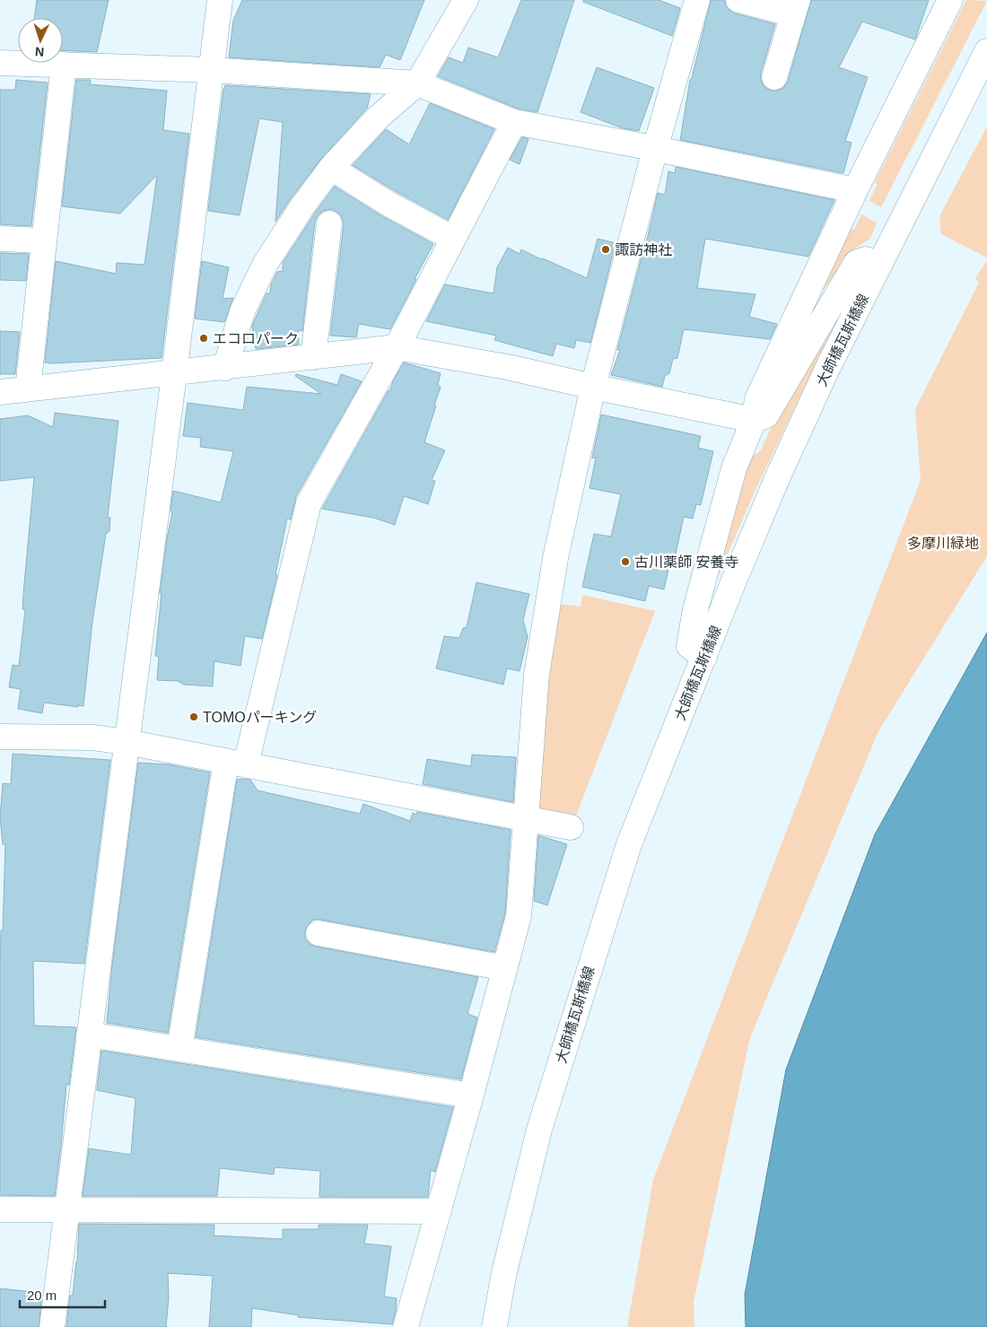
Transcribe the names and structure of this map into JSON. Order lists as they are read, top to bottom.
{
  "streets": {
    "street": ["大師橋瓦斯橋線"]
  },
  "parks": ["多摩川緑地"],
  "places": [
    "諏訪神社",
    "エコロパーク",
    "古川薬師 安養寺",
    "TOMOパーキング"
  ],
  "scale_bar": "20 m",
  "north": "bottom"
}
